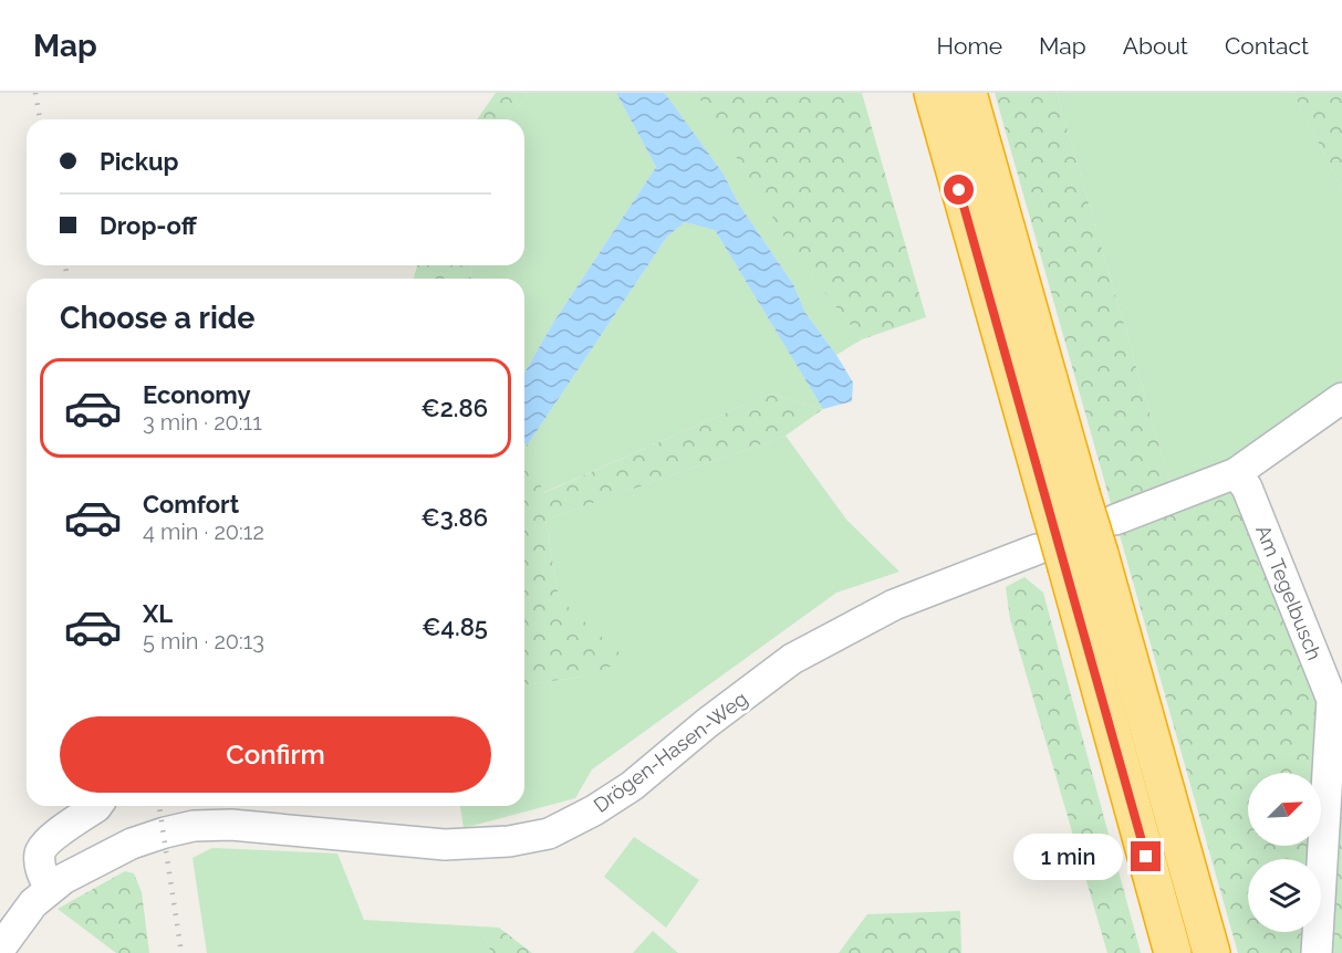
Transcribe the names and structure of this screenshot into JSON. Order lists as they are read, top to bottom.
{
  "streets": {
    "street": ["Am Tegelbusch", "Drögen-Hasen-Weg"]
  },
  "north": "top right",
  "page": {
    "header": "Map",
    "nav": [
      "Home",
      "Map",
      "About",
      "Contact"
    ],
    "banner": ["Pickup", "Drop-off"],
    "heading": "Choose a ride",
    "list": [
      {
        "name": "Economy",
        "note": "3 min · 20:11",
        "value": "€2.86"
      },
      {
        "name": "Comfort",
        "note": "4 min · 20:12",
        "value": "€3.86"
      },
      {
        "name": "XL",
        "note": "5 min · 20:13",
        "value": "€4.85"
      }
    ],
    "buttons": "Confirm",
    "bubble": "1 min"
  }
}
